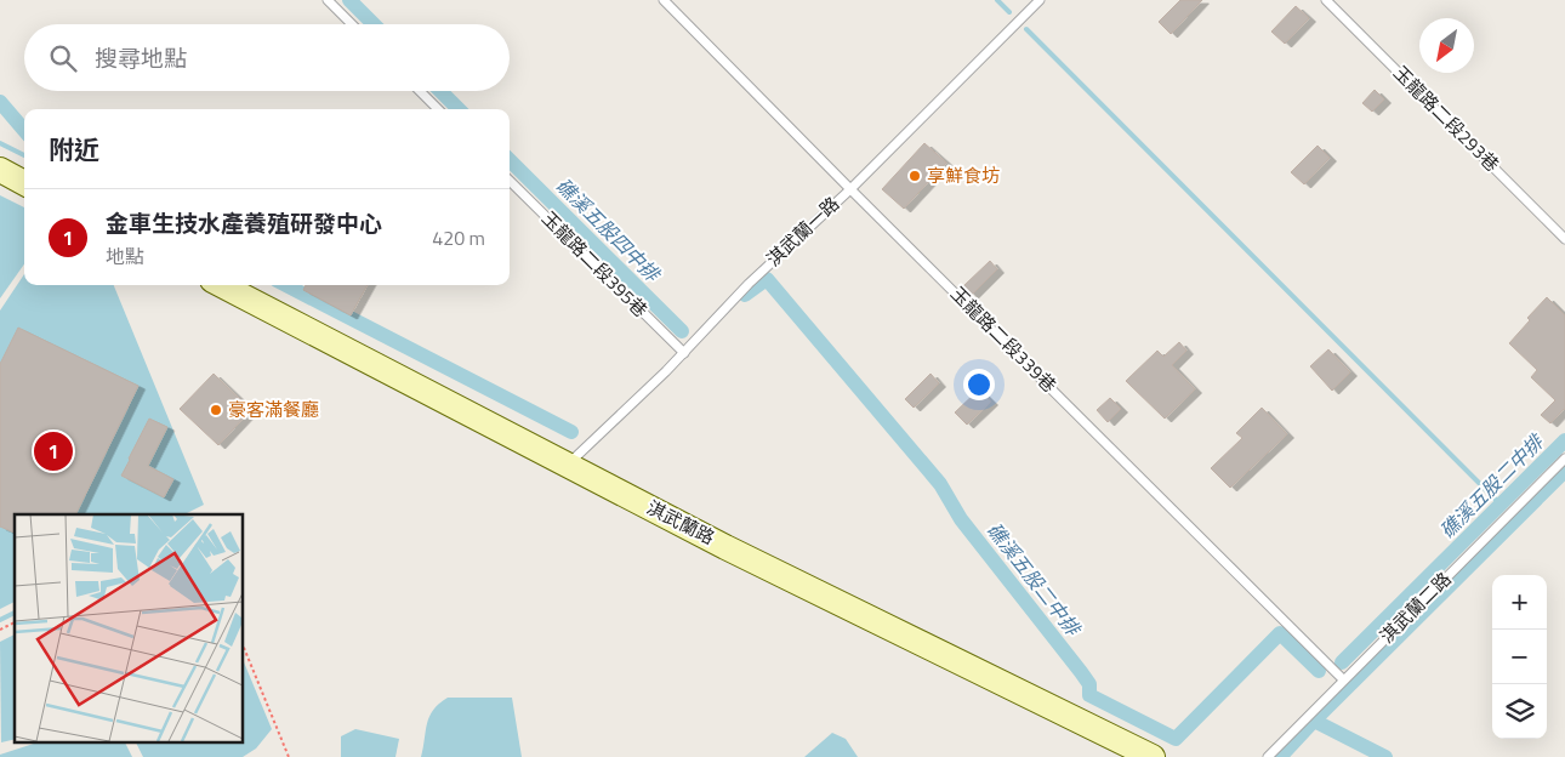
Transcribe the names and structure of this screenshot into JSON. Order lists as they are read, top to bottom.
{
  "streets": {
    "street": ["淇武蘭路"],
    "lane": [
      "玉龍路二段293巷",
      "淇武蘭一路",
      "玉龍路二段395巷",
      "玉龍路二段339巷",
      "淇武蘭二路"
    ]
  },
  "crossings": [
    ["淇武蘭一路", "玉龍路二段395巷"],
    ["淇武蘭一路", "玉龍路二段339巷"],
    ["淇武蘭一路", "淇武蘭路"],
    ["玉龍路二段339巷", "淇武蘭二路"]
  ],
  "water": ["礁溪五股四中排", "礁溪五股二中排"],
  "places": ["享鮮食坊", "豪客滿餐廳"],
  "north": "bottom left",
  "page": {
    "search": "搜尋地點",
    "heading": "附近",
    "list": [
      {
        "mark": "1",
        "name": "金車生技水產養殖研發中心",
        "note": "地點",
        "value": "420 m"
      }
    ],
    "pins": "1",
    "map_buttons": ["+", "−"]
  }
}
